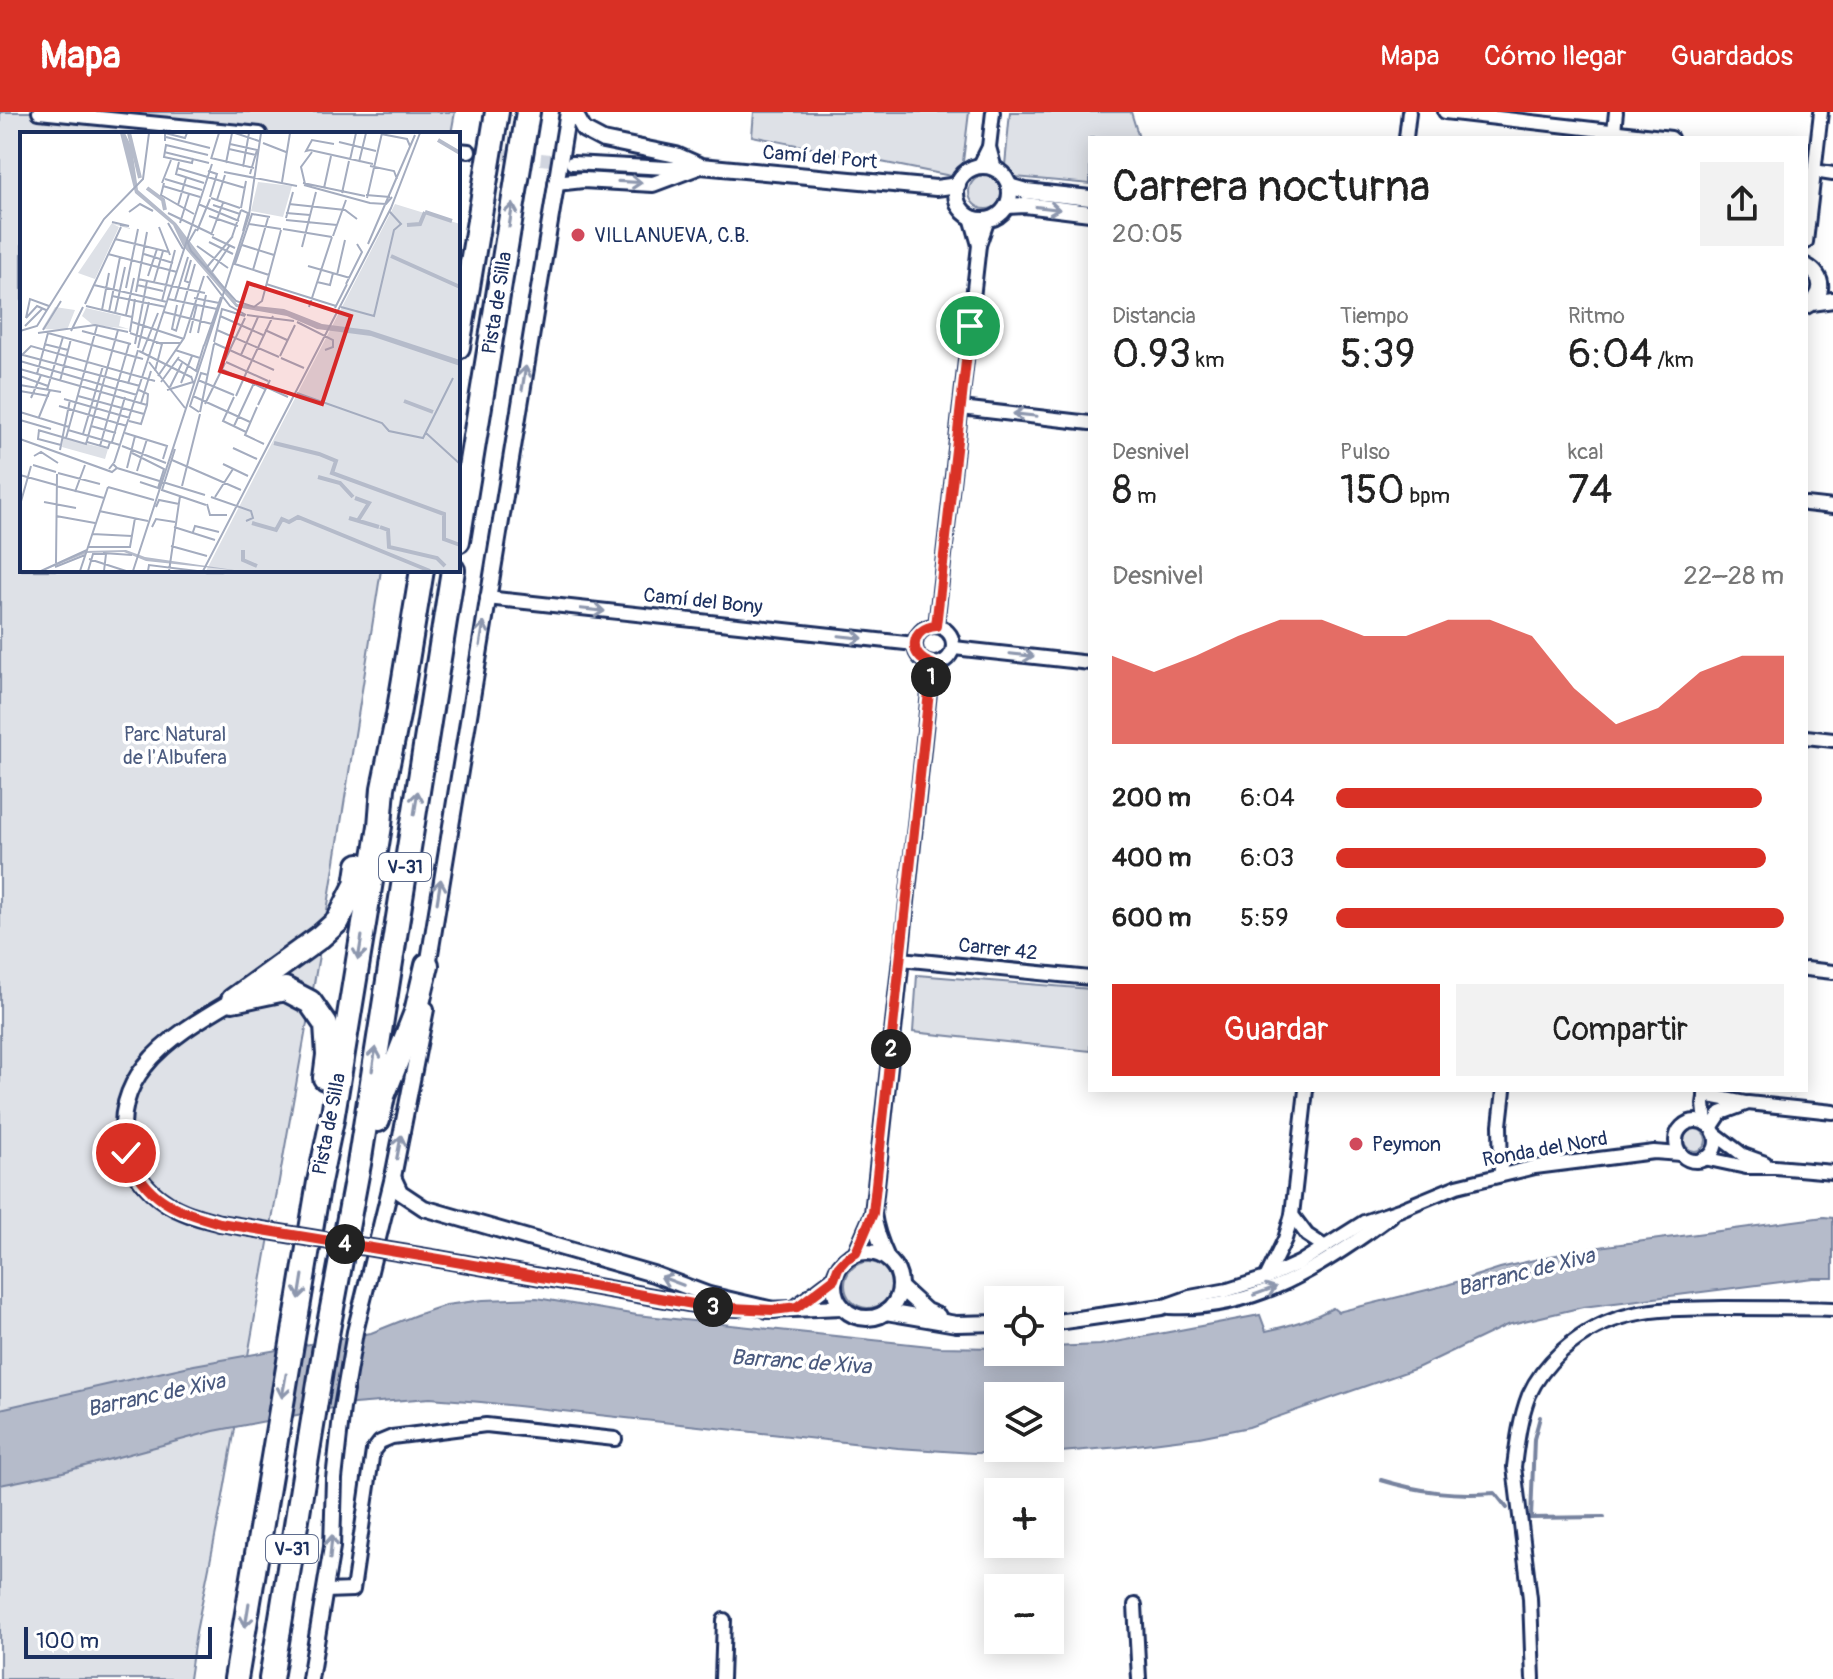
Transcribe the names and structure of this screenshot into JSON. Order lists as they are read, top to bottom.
{
  "streets": {
    "highway": ["Pista de Silla", "V-31"],
    "street": [
      "Camí del Port",
      "Camí del Bony",
      "Carrer 42",
      "Ronda del Nord"
    ]
  },
  "one_way": ["Camí del Bony"],
  "water": ["Barranc de Xiva"],
  "parks": ["Parc Natural de l'Albufera"],
  "places": ["VILLANUEVA, C.B.", "Peymon"],
  "scale_bar": "100 m",
  "page": {
    "header": "Mapa",
    "nav": ["Mapa", "Cómo llegar", "Guardados"],
    "heading": ["Carrera nocturna", "20:05"],
    "stats": [
      ["Distancia", "0.93 km"],
      ["Tiempo", "5:39"],
      ["Ritmo", "6:04 /km"],
      ["Desnivel", "8 m"],
      ["Pulso", "150 bpm"],
      ["kcal", "74"]
    ],
    "chart": ["Desnivel", "22–28 m"],
    "pins": [
      "1",
      "2",
      "4",
      "3"
    ],
    "list": [
      {
        "name": "200 m",
        "note": "6:04"
      },
      {
        "name": "400 m",
        "note": "6:03"
      },
      {
        "name": "600 m",
        "note": "5:59"
      }
    ],
    "buttons": ["Guardar", "Compartir"],
    "map_buttons": ["+", "−"],
    "scale": "100 m"
  }
}
